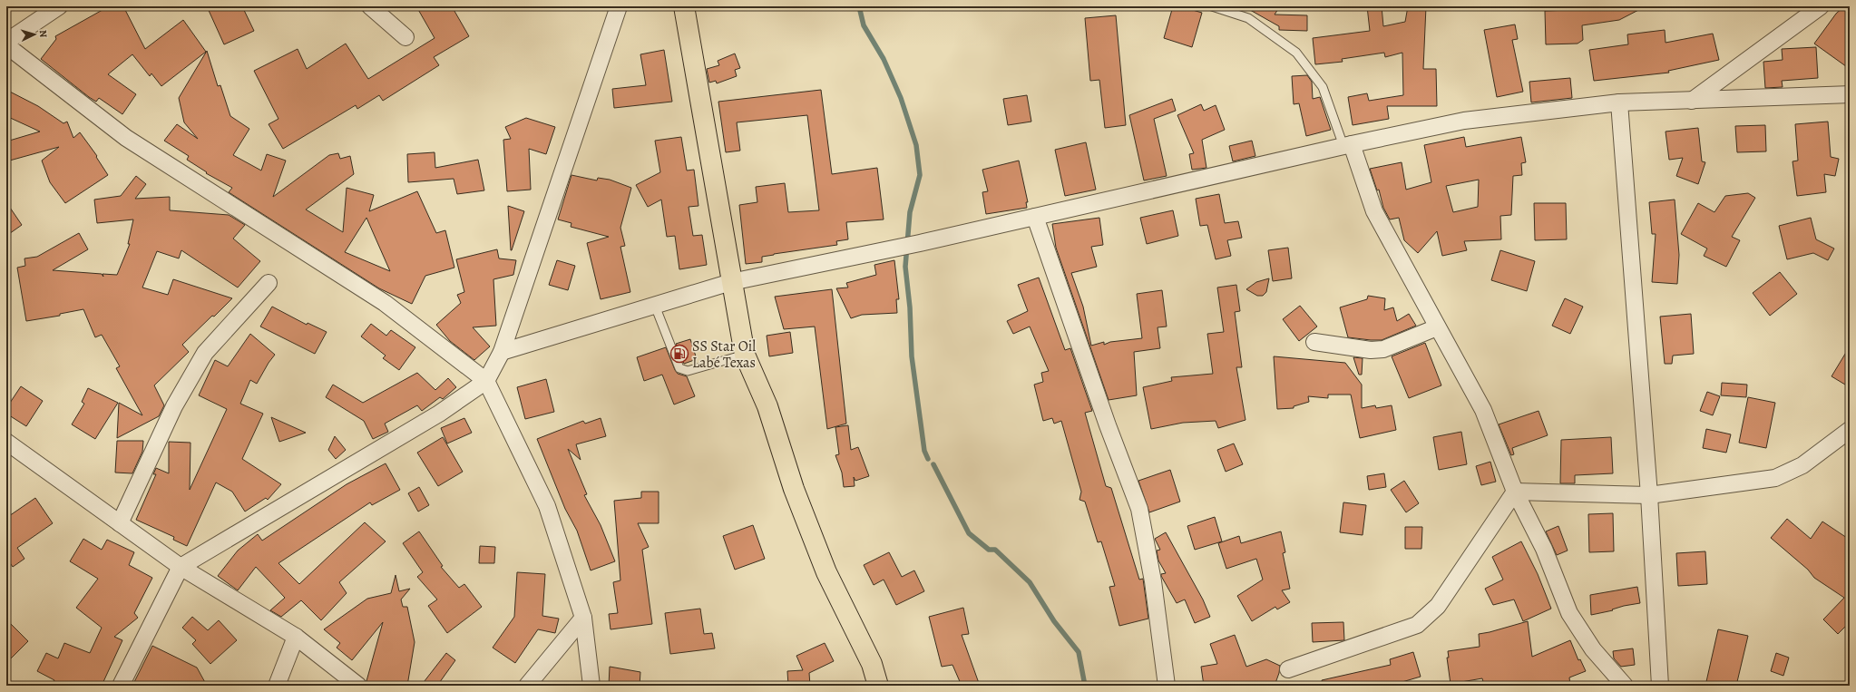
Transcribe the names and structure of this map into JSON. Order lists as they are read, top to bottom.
{
  "places": {
    "fuel station": ["SS Star Oil Labé Texas"]
  },
  "north": "right"
}
